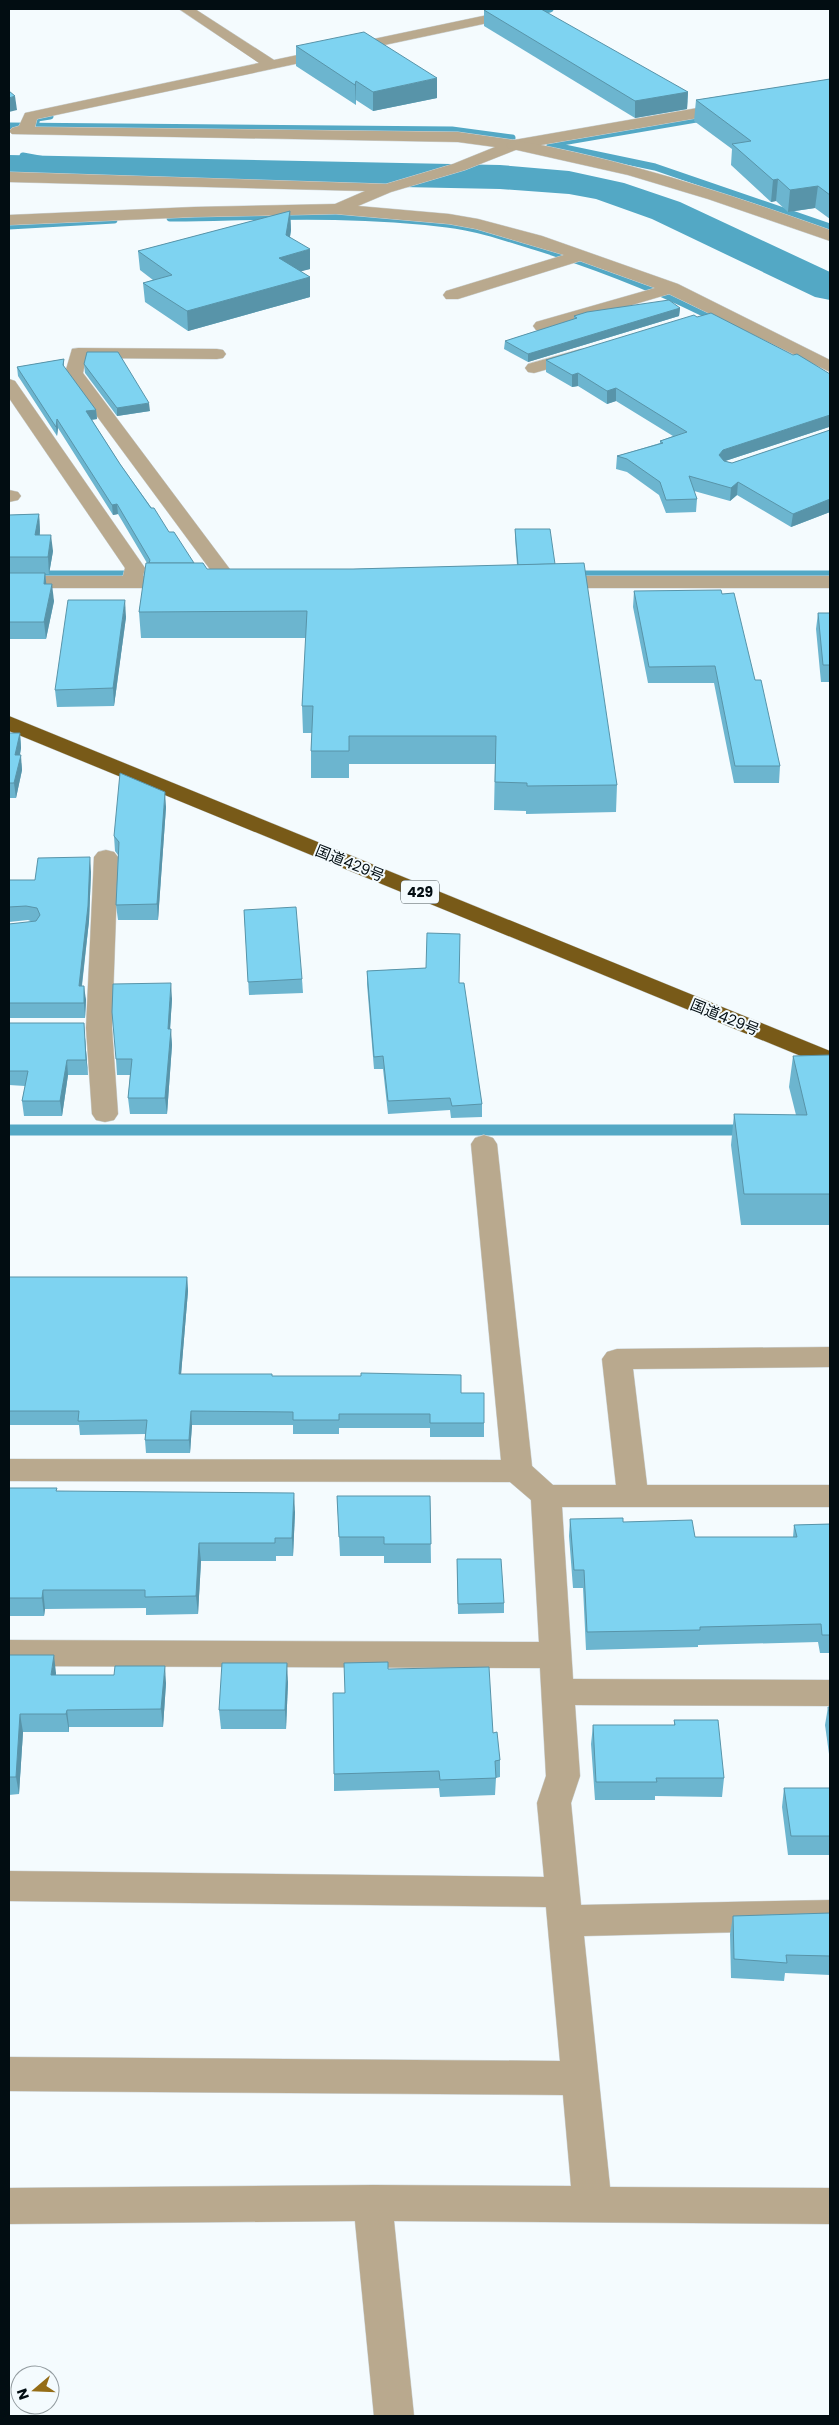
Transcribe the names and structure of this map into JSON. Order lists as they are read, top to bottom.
{
  "streets": {
    "highway": ["国道429号", "429"]
  },
  "north": "left"
}
